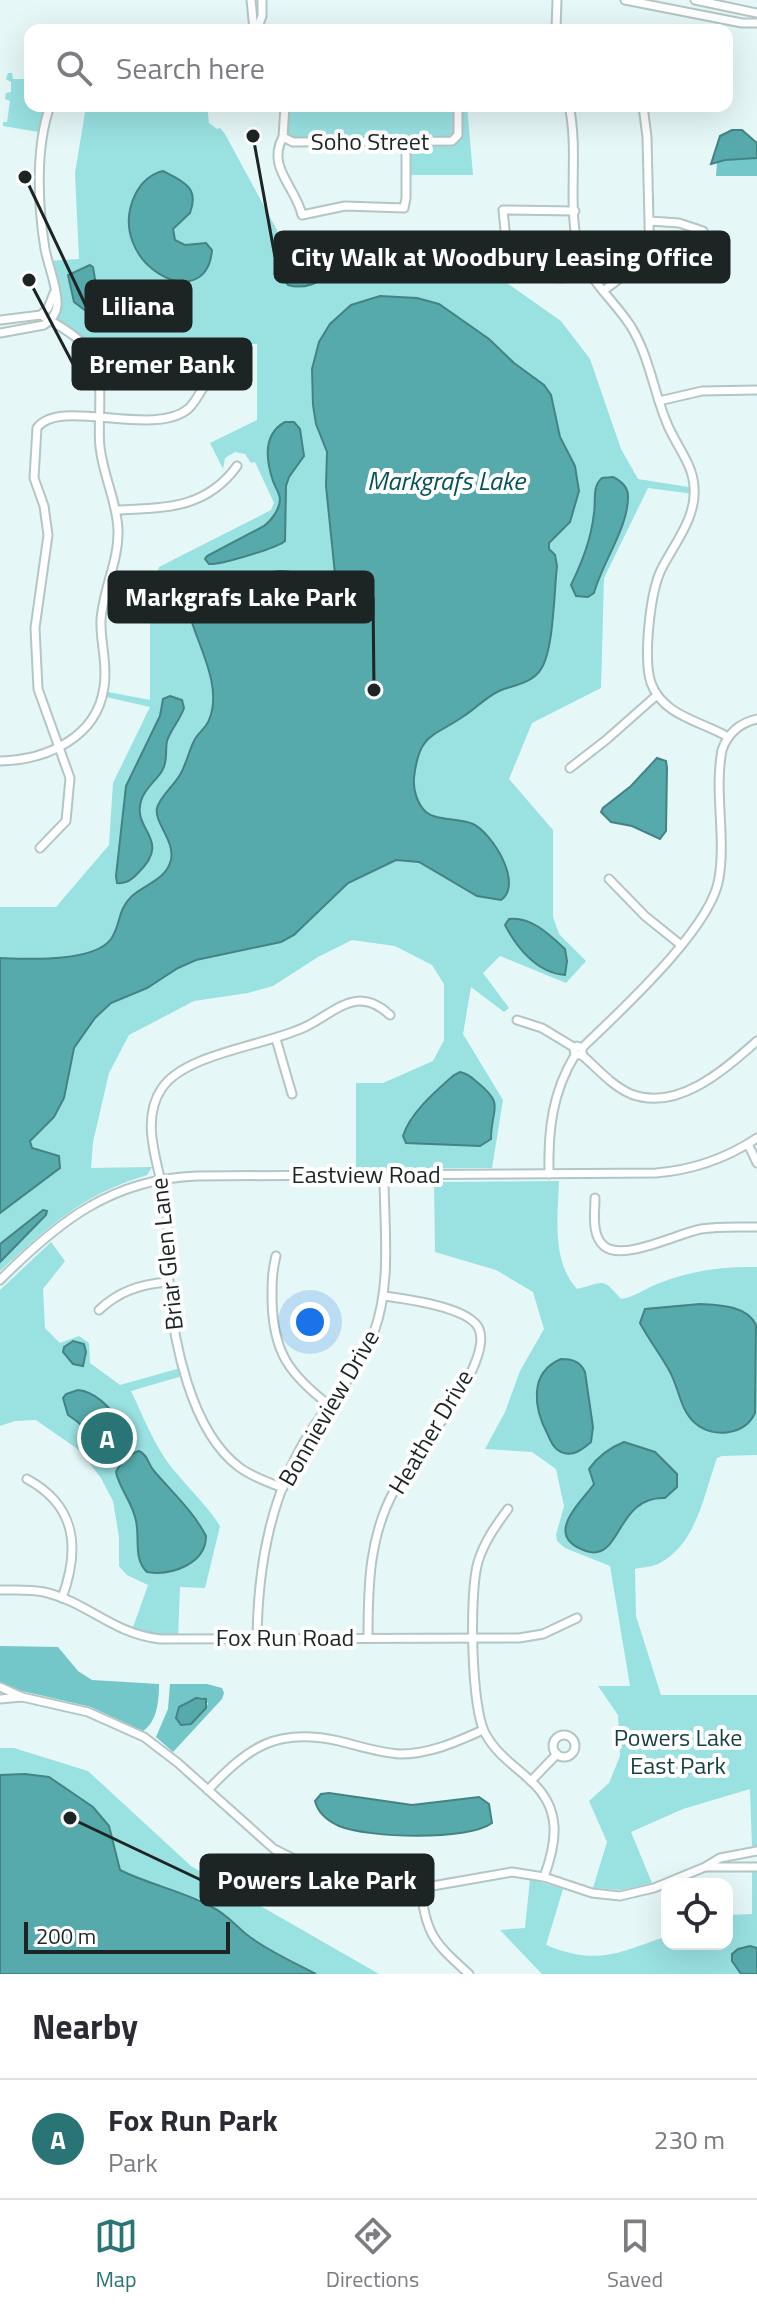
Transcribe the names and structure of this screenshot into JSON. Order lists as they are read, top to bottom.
{
  "streets": {
    "street": [
      "Soho Street",
      "Eastview Road",
      "Briar Glen Lane",
      "Bonnieview Drive",
      "Heather Drive",
      "Fox Run Road"
    ]
  },
  "crossings": [
    ["Eastview Road", "Briar Glen Lane"],
    ["Eastview Road", "Bonnieview Drive"],
    ["Briar Glen Lane", "Bonnieview Drive"],
    ["Bonnieview Drive", "Heather Drive"],
    ["Bonnieview Drive", "Fox Run Road"],
    ["Heather Drive", "Fox Run Road"]
  ],
  "water": ["Markgrafs Lake"],
  "parks": ["Powers Lake East Park"],
  "places": [
    "City Walk at Woodbury Leasing Office",
    "Liliana",
    "Bremer Bank",
    "Markgrafs Lake Park",
    "Powers Lake Park"
  ],
  "scale_bar": "200 m",
  "page": {
    "search": "Search here",
    "pins": "A",
    "scale": "200 m",
    "heading": "Nearby",
    "list": [
      {
        "mark": "A",
        "name": "Fox Run Park",
        "note": "Park",
        "value": "230 m"
      }
    ],
    "nav": ["Map", "Directions", "Saved"]
  }
}
